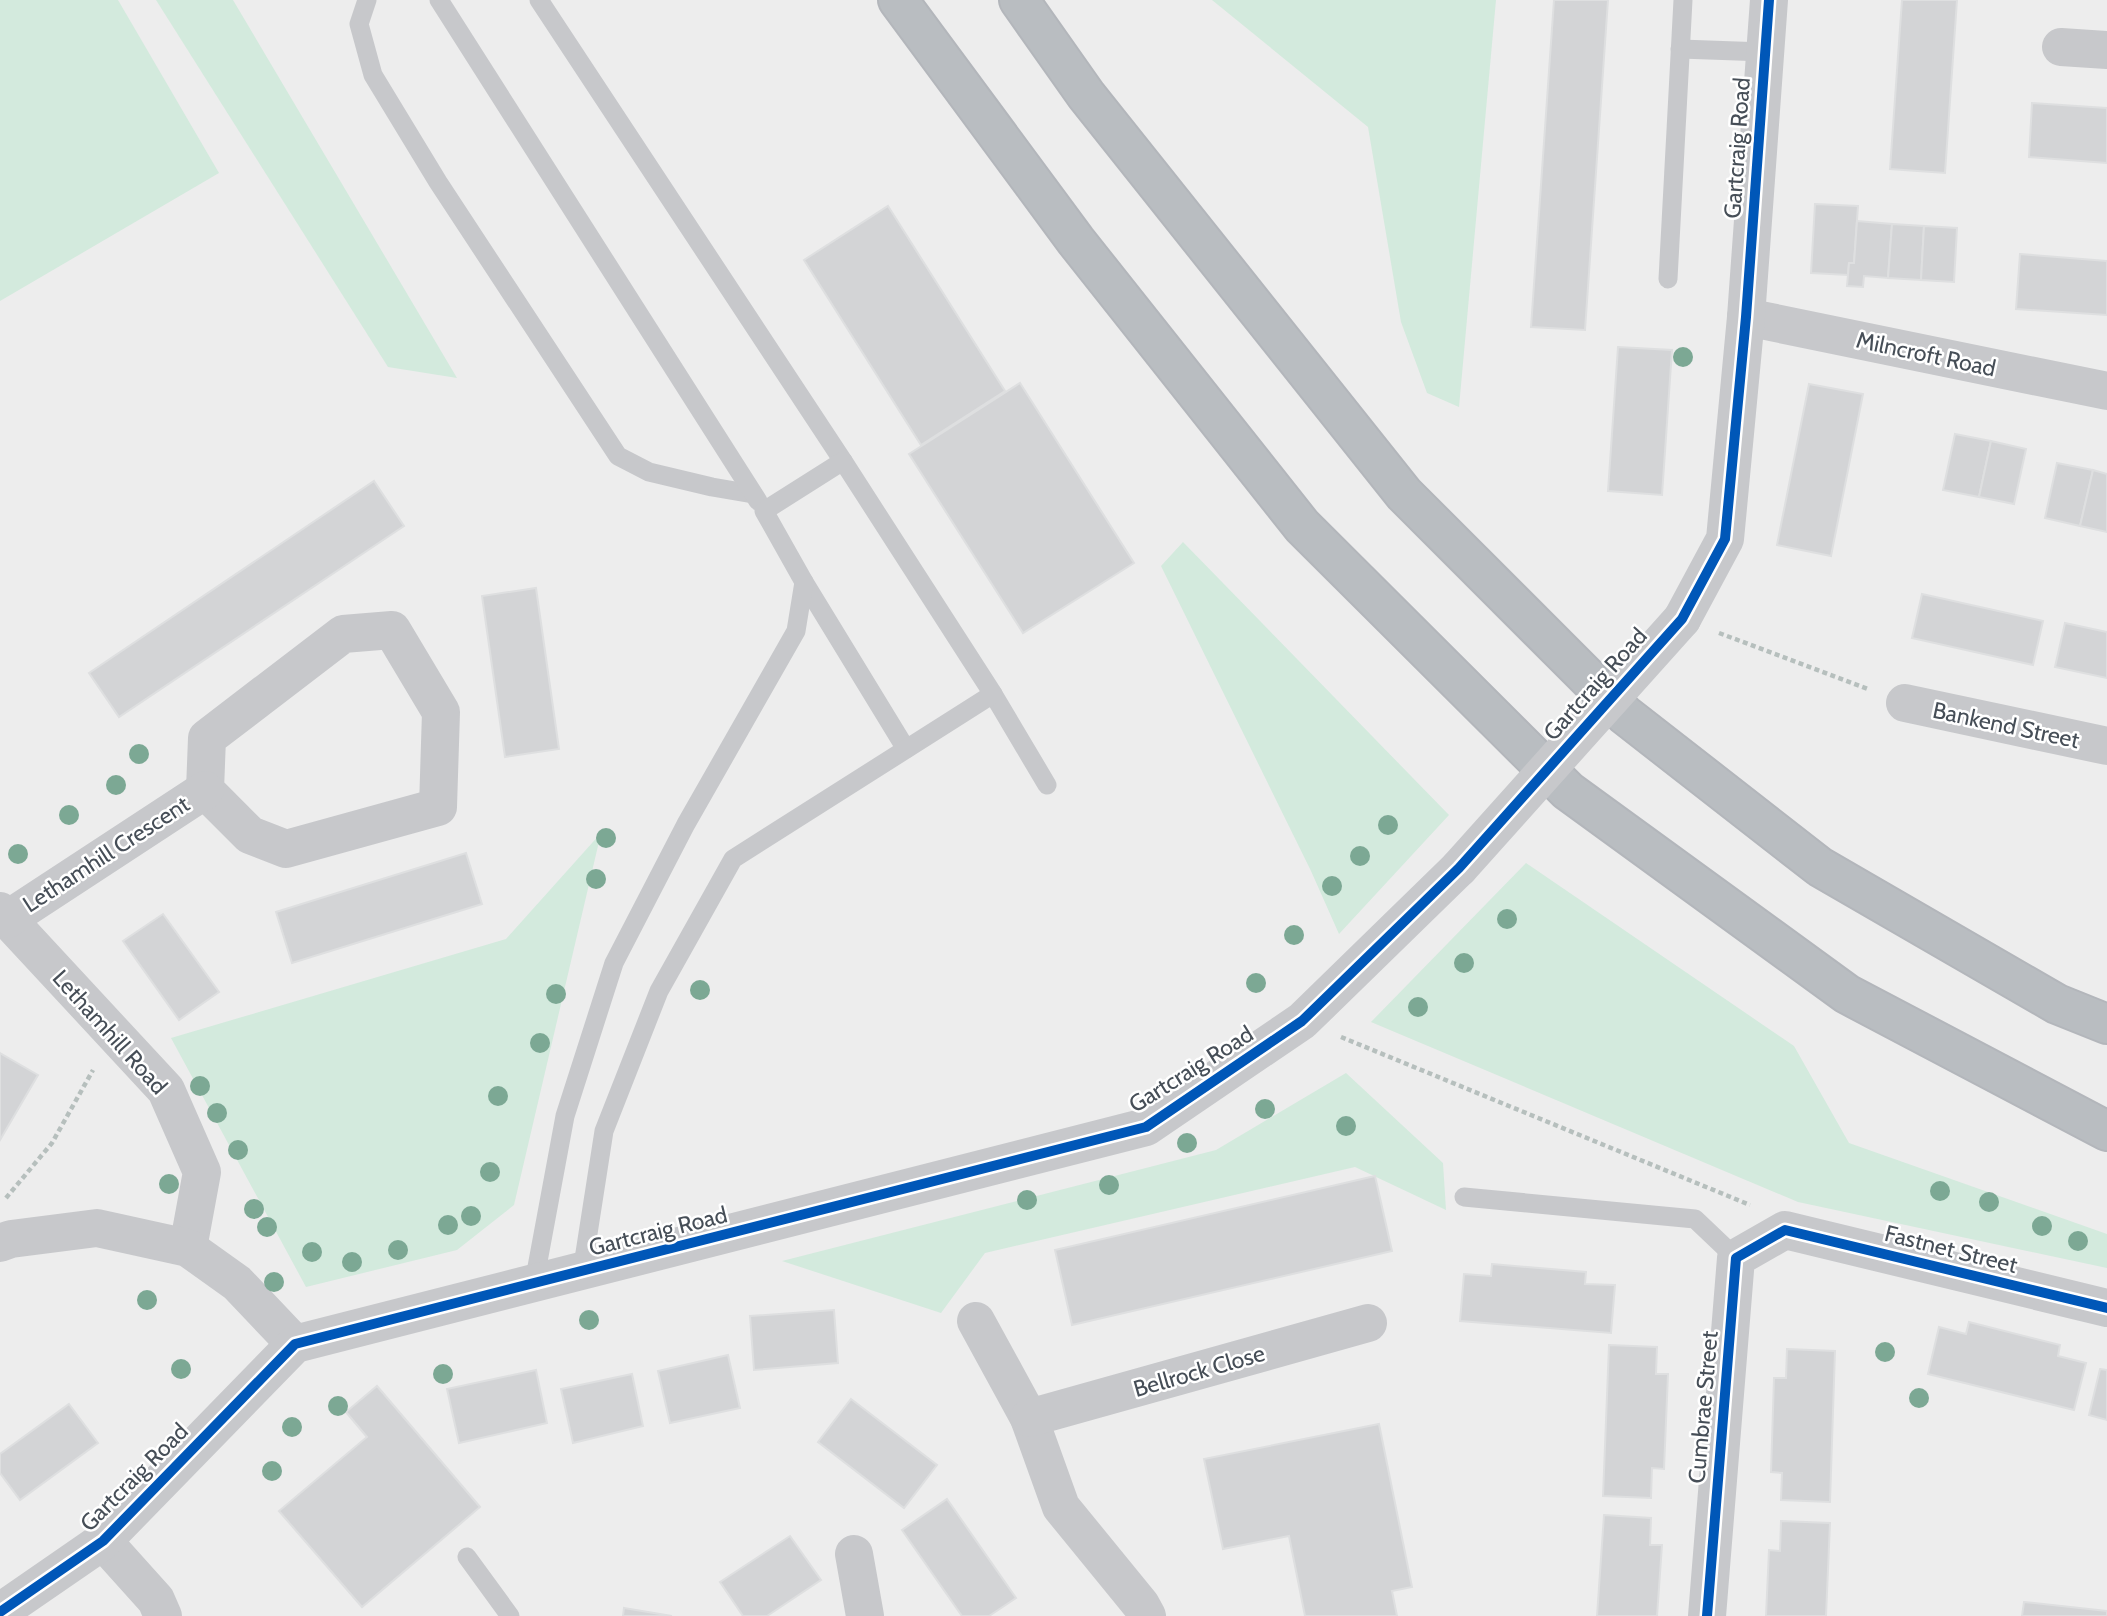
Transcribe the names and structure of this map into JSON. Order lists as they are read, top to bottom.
{
  "streets": {
    "street": [
      "Gartcraig Road",
      "Milncroft Road",
      "Bankend Street",
      "Lethamhill Crescent",
      "Lethamhill Road",
      "Fastnet Street",
      "Bellrock Close",
      "Cumbrae Street"
    ]
  },
  "crossings": [
    ["Gartcraig Road", "Milncroft Road"],
    ["Lethamhill Crescent", "Lethamhill Road"]
  ]
}
